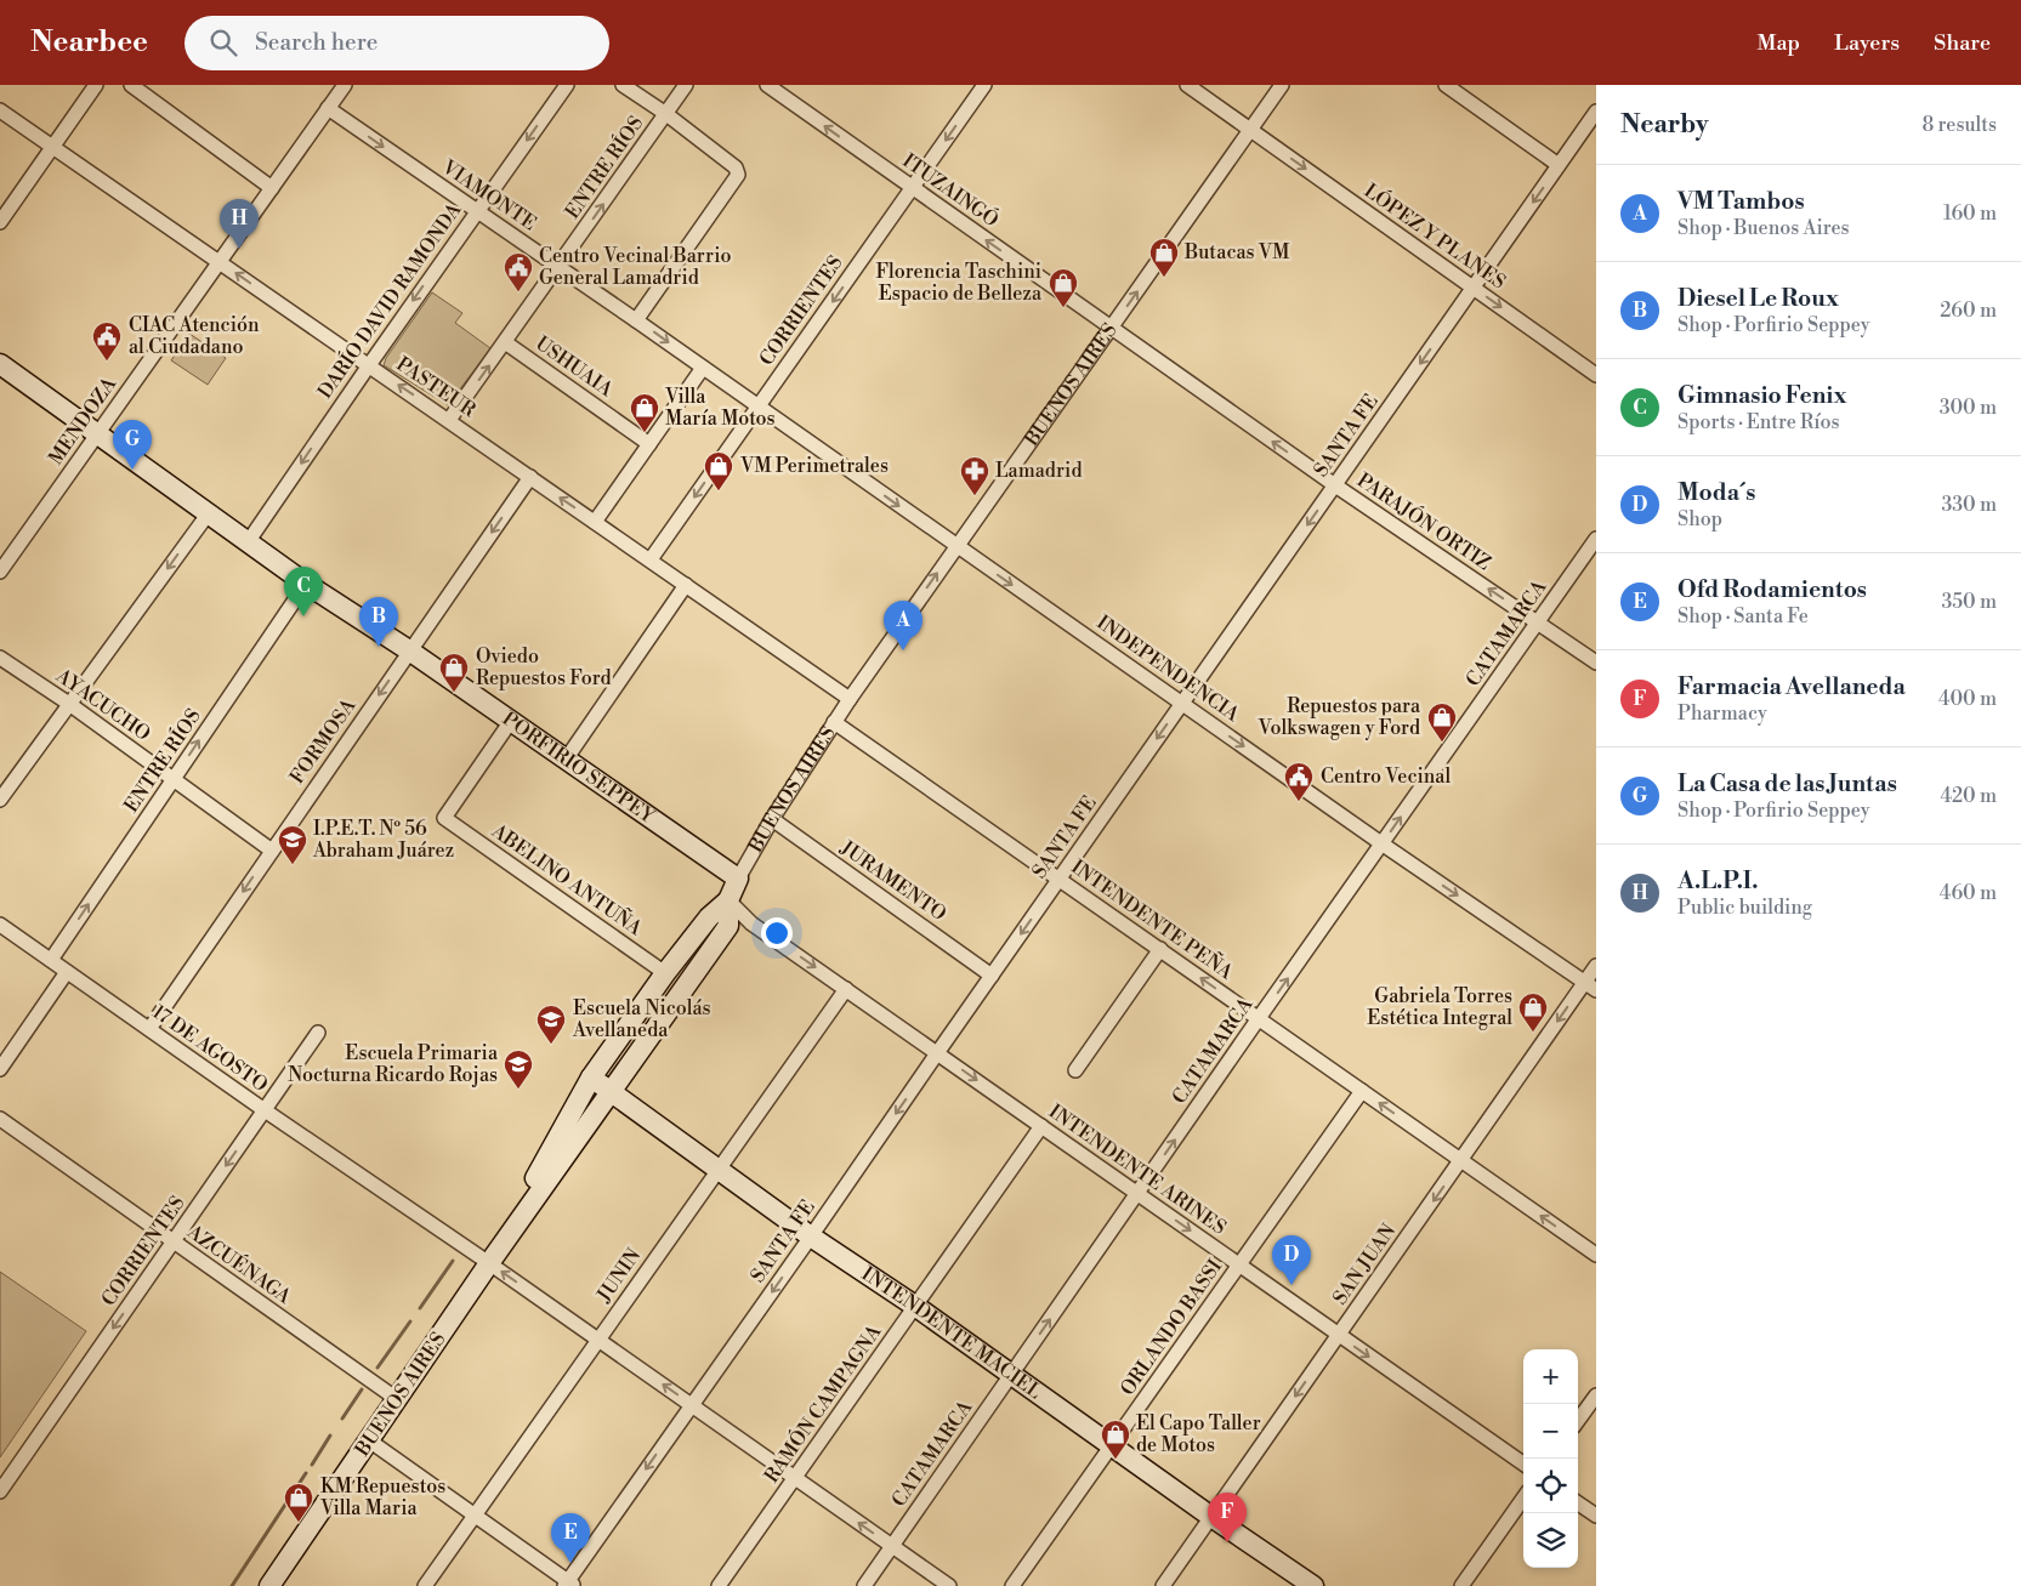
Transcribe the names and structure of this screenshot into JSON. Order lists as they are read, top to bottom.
{
  "streets": {
    "main road": ["BUENOS AIRES", "PORFIRIO SEPPEY", "INTENDENTE MACIEL"],
    "street": [
      "ENTRE RÍOS",
      "ITUZAINGÓ",
      "VIAMONTE",
      "LÓPEZ Y PLANES",
      "DARÍO DAVID RAMONDA",
      "CORRIENTES",
      "USHUAIA",
      "PASTEUR",
      "MENDOZA",
      "SANTA FE",
      "PARAJÓN ORTIZ",
      "CATAMARCA",
      "INDEPENDENCIA",
      "AYACUCHO",
      "FORMOSA",
      "ABELINO ANTUÑA",
      "JURAMENTO",
      "INTENDENTE PEÑA",
      "17 DE AGOSTO",
      "INTENDENTE ARINES",
      "AZCUÉNAGA",
      "SAN JUAN",
      "JUNIN",
      "ORLANDO BASSI",
      "RAMÓN CAMPAGNA"
    ]
  },
  "crossings": [
    ["ENTRE RÍOS", "VIAMONTE"],
    ["ENTRE RÍOS", "USHUAIA"],
    ["ENTRE RÍOS", "PASTEUR"],
    ["ENTRE RÍOS", "AYACUCHO"],
    ["ENTRE RÍOS", "PORFIRIO SEPPEY"],
    ["ENTRE RÍOS", "17 DE AGOSTO"],
    ["ITUZAINGÓ", "CORRIENTES"],
    ["ITUZAINGÓ", "BUENOS AIRES"],
    ["ITUZAINGÓ", "PARAJÓN ORTIZ"],
    ["VIAMONTE", "DARÍO DAVID RAMONDA"],
    ["VIAMONTE", "CORRIENTES"],
    ["VIAMONTE", "BUENOS AIRES"],
    ["VIAMONTE", "MENDOZA"],
    ["VIAMONTE", "INDEPENDENCIA"],
    ["LÓPEZ Y PLANES", "BUENOS AIRES"],
    ["LÓPEZ Y PLANES", "SANTA FE"],
    ["DARÍO DAVID RAMONDA", "PASTEUR"],
    ["DARÍO DAVID RAMONDA", "PORFIRIO SEPPEY"],
    ["CORRIENTES", "PASTEUR"],
    ["CORRIENTES", "17 DE AGOSTO"],
    ["CORRIENTES", "AZCUÉNAGA"],
    ["BUENOS AIRES", "PASTEUR"],
    ["BUENOS AIRES", "PARAJÓN ORTIZ"],
    ["BUENOS AIRES", "INDEPENDENCIA"],
    ["BUENOS AIRES", "PORFIRIO SEPPEY"],
    ["BUENOS AIRES", "ABELINO ANTUÑA"],
    ["BUENOS AIRES", "JURAMENTO"],
    ["BUENOS AIRES", "INTENDENTE PEÑA"],
    ["BUENOS AIRES", "17 DE AGOSTO"],
    ["BUENOS AIRES", "INTENDENTE ARINES"],
    ["BUENOS AIRES", "AZCUÉNAGA"],
    ["BUENOS AIRES", "INTENDENTE MACIEL"],
    ["PASTEUR", "MENDOZA"],
    ["PASTEUR", "FORMOSA"],
    ["MENDOZA", "PORFIRIO SEPPEY"],
    ["SANTA FE", "PARAJÓN ORTIZ"],
    ["SANTA FE", "INDEPENDENCIA"],
    ["SANTA FE", "JURAMENTO"],
    ["SANTA FE", "INTENDENTE PEÑA"],
    ["SANTA FE", "17 DE AGOSTO"],
    ["SANTA FE", "INTENDENTE ARINES"],
    ["SANTA FE", "INTENDENTE MACIEL"],
    ["PARAJÓN ORTIZ", "CATAMARCA"],
    ["CATAMARCA", "INDEPENDENCIA"],
    ["CATAMARCA", "INTENDENTE PEÑA"],
    ["CATAMARCA", "17 DE AGOSTO"],
    ["CATAMARCA", "INTENDENTE ARINES"],
    ["CATAMARCA", "INTENDENTE MACIEL"],
    ["INDEPENDENCIA", "SAN JUAN"],
    ["AYACUCHO", "FORMOSA"],
    ["FORMOSA", "PORFIRIO SEPPEY"],
    ["FORMOSA", "17 DE AGOSTO"],
    ["PORFIRIO SEPPEY", "ABELINO ANTUÑA"],
    ["INTENDENTE PEÑA", "SAN JUAN"],
    ["INTENDENTE PEÑA", "ORLANDO BASSI"],
    ["17 DE AGOSTO", "JUNIN"],
    ["17 DE AGOSTO", "RAMÓN CAMPAGNA"],
    ["INTENDENTE ARINES", "SAN JUAN"],
    ["INTENDENTE ARINES", "JUNIN"],
    ["INTENDENTE ARINES", "ORLANDO BASSI"],
    ["INTENDENTE ARINES", "RAMÓN CAMPAGNA"],
    ["SAN JUAN", "INTENDENTE MACIEL"],
    ["JUNIN", "INTENDENTE MACIEL"],
    ["ORLANDO BASSI", "INTENDENTE MACIEL"],
    ["INTENDENTE MACIEL", "RAMÓN CAMPAGNA"]
  ],
  "one_way": [
    "ENTRE RÍOS",
    "ITUZAINGÓ",
    "VIAMONTE",
    "LÓPEZ Y PLANES",
    "DARÍO DAVID RAMONDA",
    "CORRIENTES",
    "SANTA FE",
    "PARAJÓN ORTIZ",
    "CATAMARCA",
    "INDEPENDENCIA",
    "FORMOSA",
    "INTENDENTE PEÑA",
    "INTENDENTE ARINES",
    "SAN JUAN"
  ],
  "places": {
    "shop": [
      "Butacas VM",
      "Florencia Taschini Espacio de Belleza",
      "Villa María Motos",
      "VM Perimetrales",
      "Oviedo Repuestos Ford",
      "Repuestos para Volkswagen y Ford",
      "Gabriela Torres Estética Integral",
      "El Capo Taller de Motos",
      "KM Repuestos Villa Maria"
    ],
    "public building": ["Centro Vecinal Barrio General Lamadrid", "CIAC Atención al Ciudadano", "Centro Vecinal"],
    "pharmacy": ["Lamadrid"],
    "school or university": ["I.P.E.T. Nº 56 Abraham Juárez", "Escuela Nicolás Avellaneda", "Escuela Primaria Nocturna Ricardo Rojas"]
  },
  "page": {
    "header": "Nearbee",
    "search": "Search here",
    "nav": ["Map", "Layers", "Share"],
    "heading": ["Nearby", "8 results"],
    "list": [
      {
        "mark": "A",
        "name": "VM Tambos",
        "note": "Shop · Buenos Aires",
        "value": "160 m"
      },
      {
        "mark": "B",
        "name": "Diesel Le Roux",
        "note": "Shop · Porfirio Seppey",
        "value": "260 m"
      },
      {
        "mark": "C",
        "name": "Gimnasio Fenix",
        "note": "Sports · Entre Ríos",
        "value": "300 m"
      },
      {
        "mark": "D",
        "name": "Moda´s",
        "note": "Shop",
        "value": "330 m"
      },
      {
        "mark": "E",
        "name": "Ofd Rodamientos",
        "note": "Shop · Santa Fe",
        "value": "350 m"
      },
      {
        "mark": "F",
        "name": "Farmacia Avellaneda",
        "note": "Pharmacy",
        "value": "400 m"
      },
      {
        "mark": "G",
        "name": "La Casa de las Juntas",
        "note": "Shop · Porfirio Seppey",
        "value": "420 m"
      },
      {
        "mark": "H",
        "name": "A.L.P.I.",
        "note": "Public building",
        "value": "460 m"
      }
    ],
    "pins": [
      "H",
      "G",
      "C",
      "B",
      "A",
      "D",
      "F",
      "E"
    ],
    "map_buttons": ["+", "−"]
  }
}
